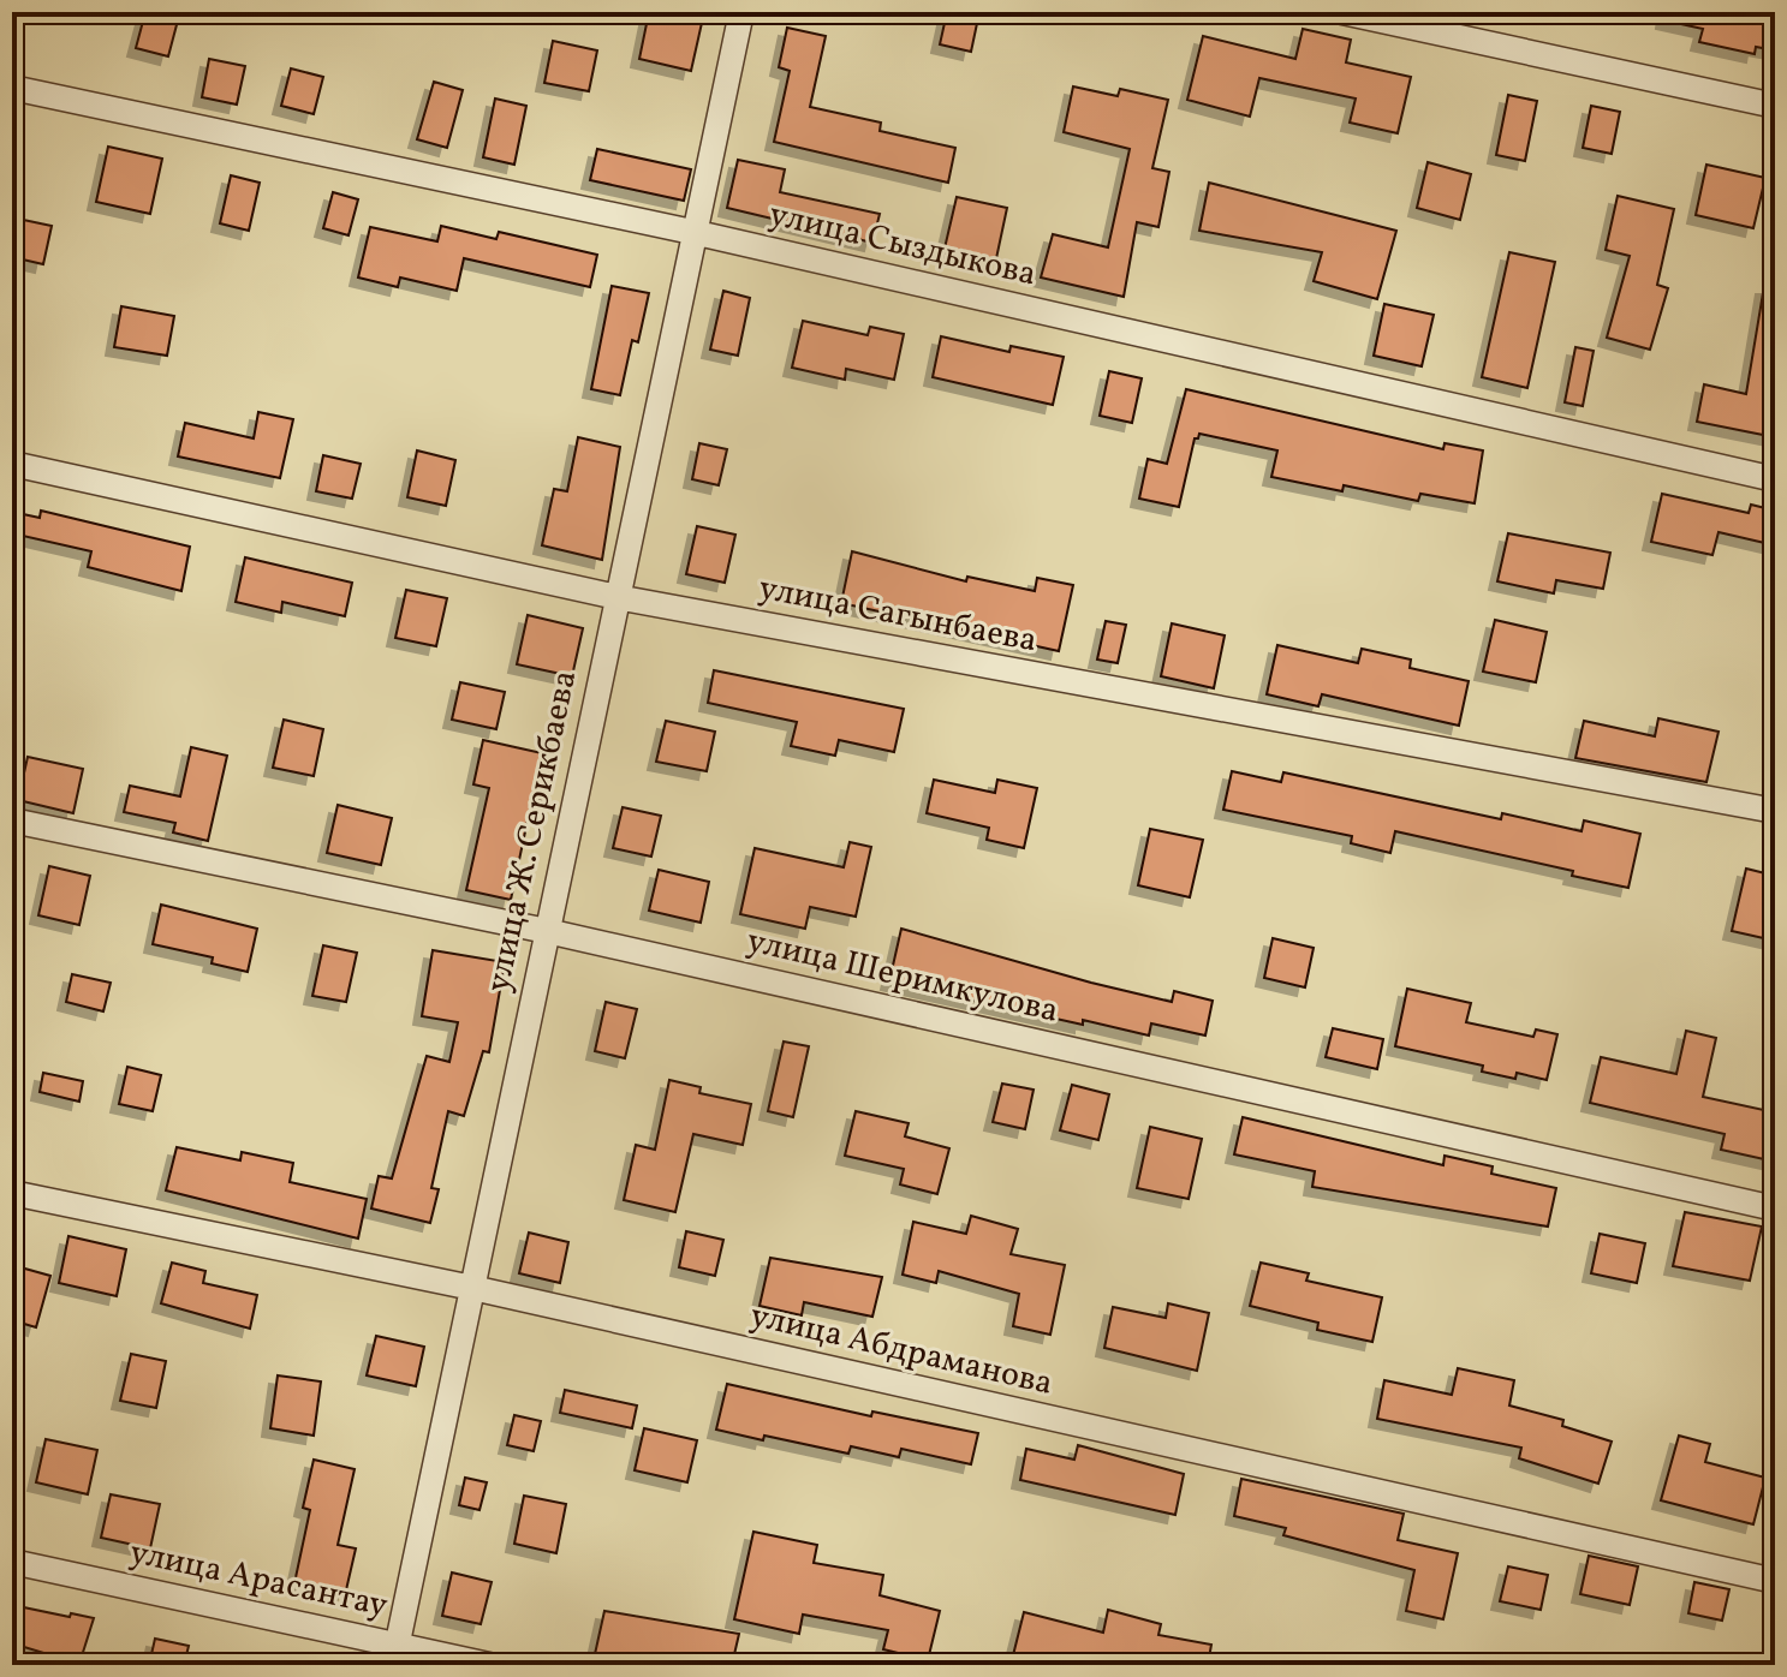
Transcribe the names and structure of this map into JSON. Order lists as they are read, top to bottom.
{
  "streets": {
    "street": [
      "улица Сыздыкова",
      "улица Сагынбаева",
      "улица Ж. Серикбаева",
      "улица Шеримкулова",
      "улица Абдраманова",
      "улица Арасантау"
    ]
  },
  "crossings": [
    ["улица Сыздыкова", "улица Ж. Серикбаева"],
    ["улица Сагынбаева", "улица Ж. Серикбаева"],
    ["улица Ж. Серикбаева", "улица Шеримкулова"],
    ["улица Ж. Серикбаева", "улица Абдраманова"],
    ["улица Ж. Серикбаева", "улица Арасантау"]
  ]
}
